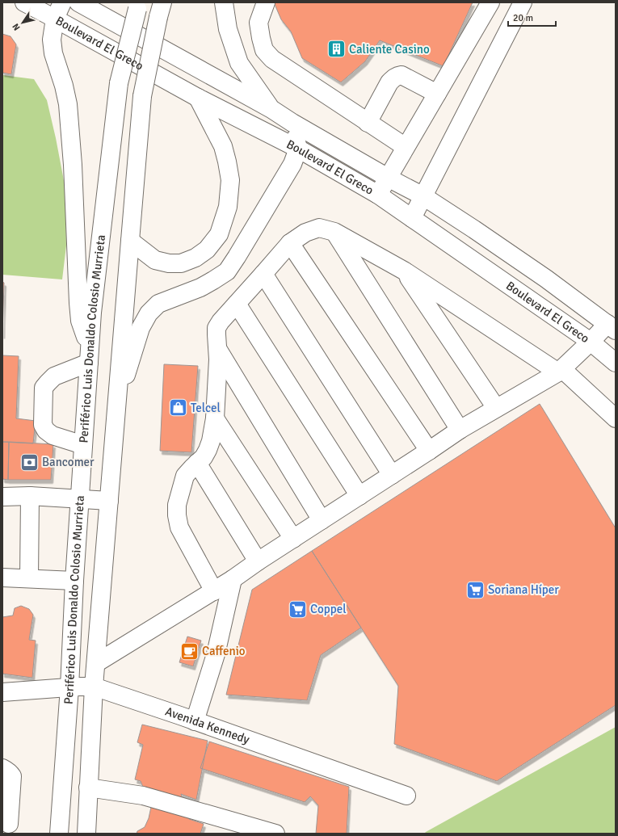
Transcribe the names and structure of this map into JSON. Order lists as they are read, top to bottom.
{
  "streets": {
    "main road": ["Boulevard El Greco", "Periférico Luis Donaldo Colosio Murrieta", "Avenida Kennedy"]
  },
  "crossings": [
    ["Periférico Luis Donaldo Colosio Murrieta", "Avenida Kennedy"]
  ],
  "places": {
    "building": ["Caliente Casino"],
    "shop": ["Telcel"],
    "bank": ["Bancomer"],
    "supermarket": ["Soriana Híper", "Coppel"],
    "cafe": ["Caffenio"]
  },
  "scale_bar": "20 m",
  "north": "bottom left"
}
